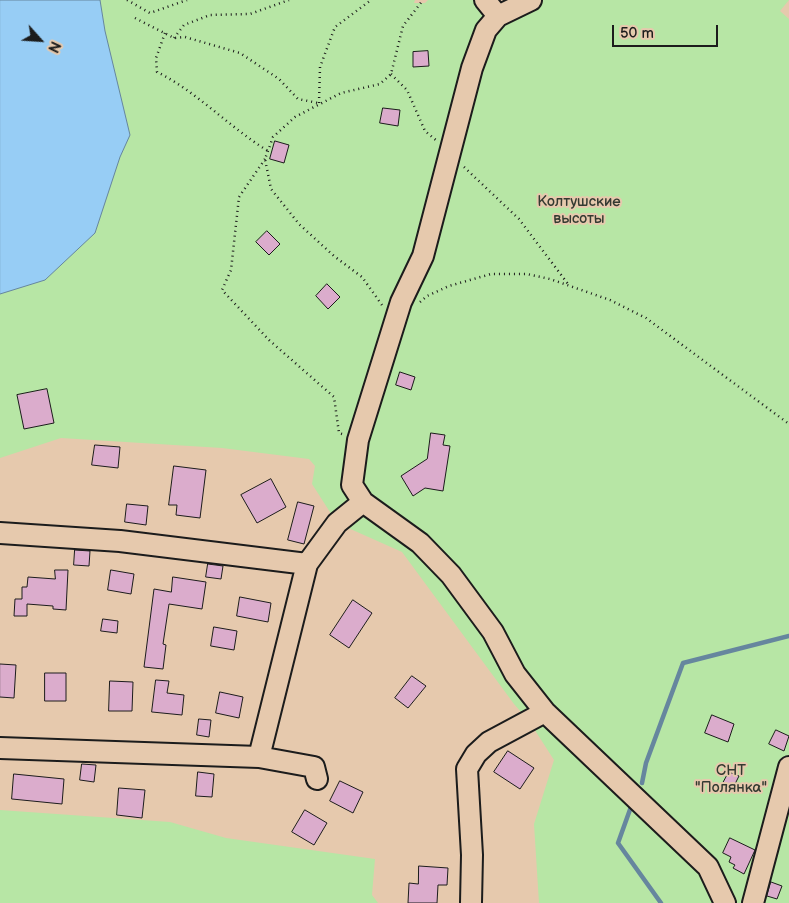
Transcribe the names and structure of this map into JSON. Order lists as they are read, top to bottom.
{
  "parks": ["Колтушские высоты", "СНТ \"Полянка\""],
  "scale_bar": "50 m",
  "north": "bottom right"
}
